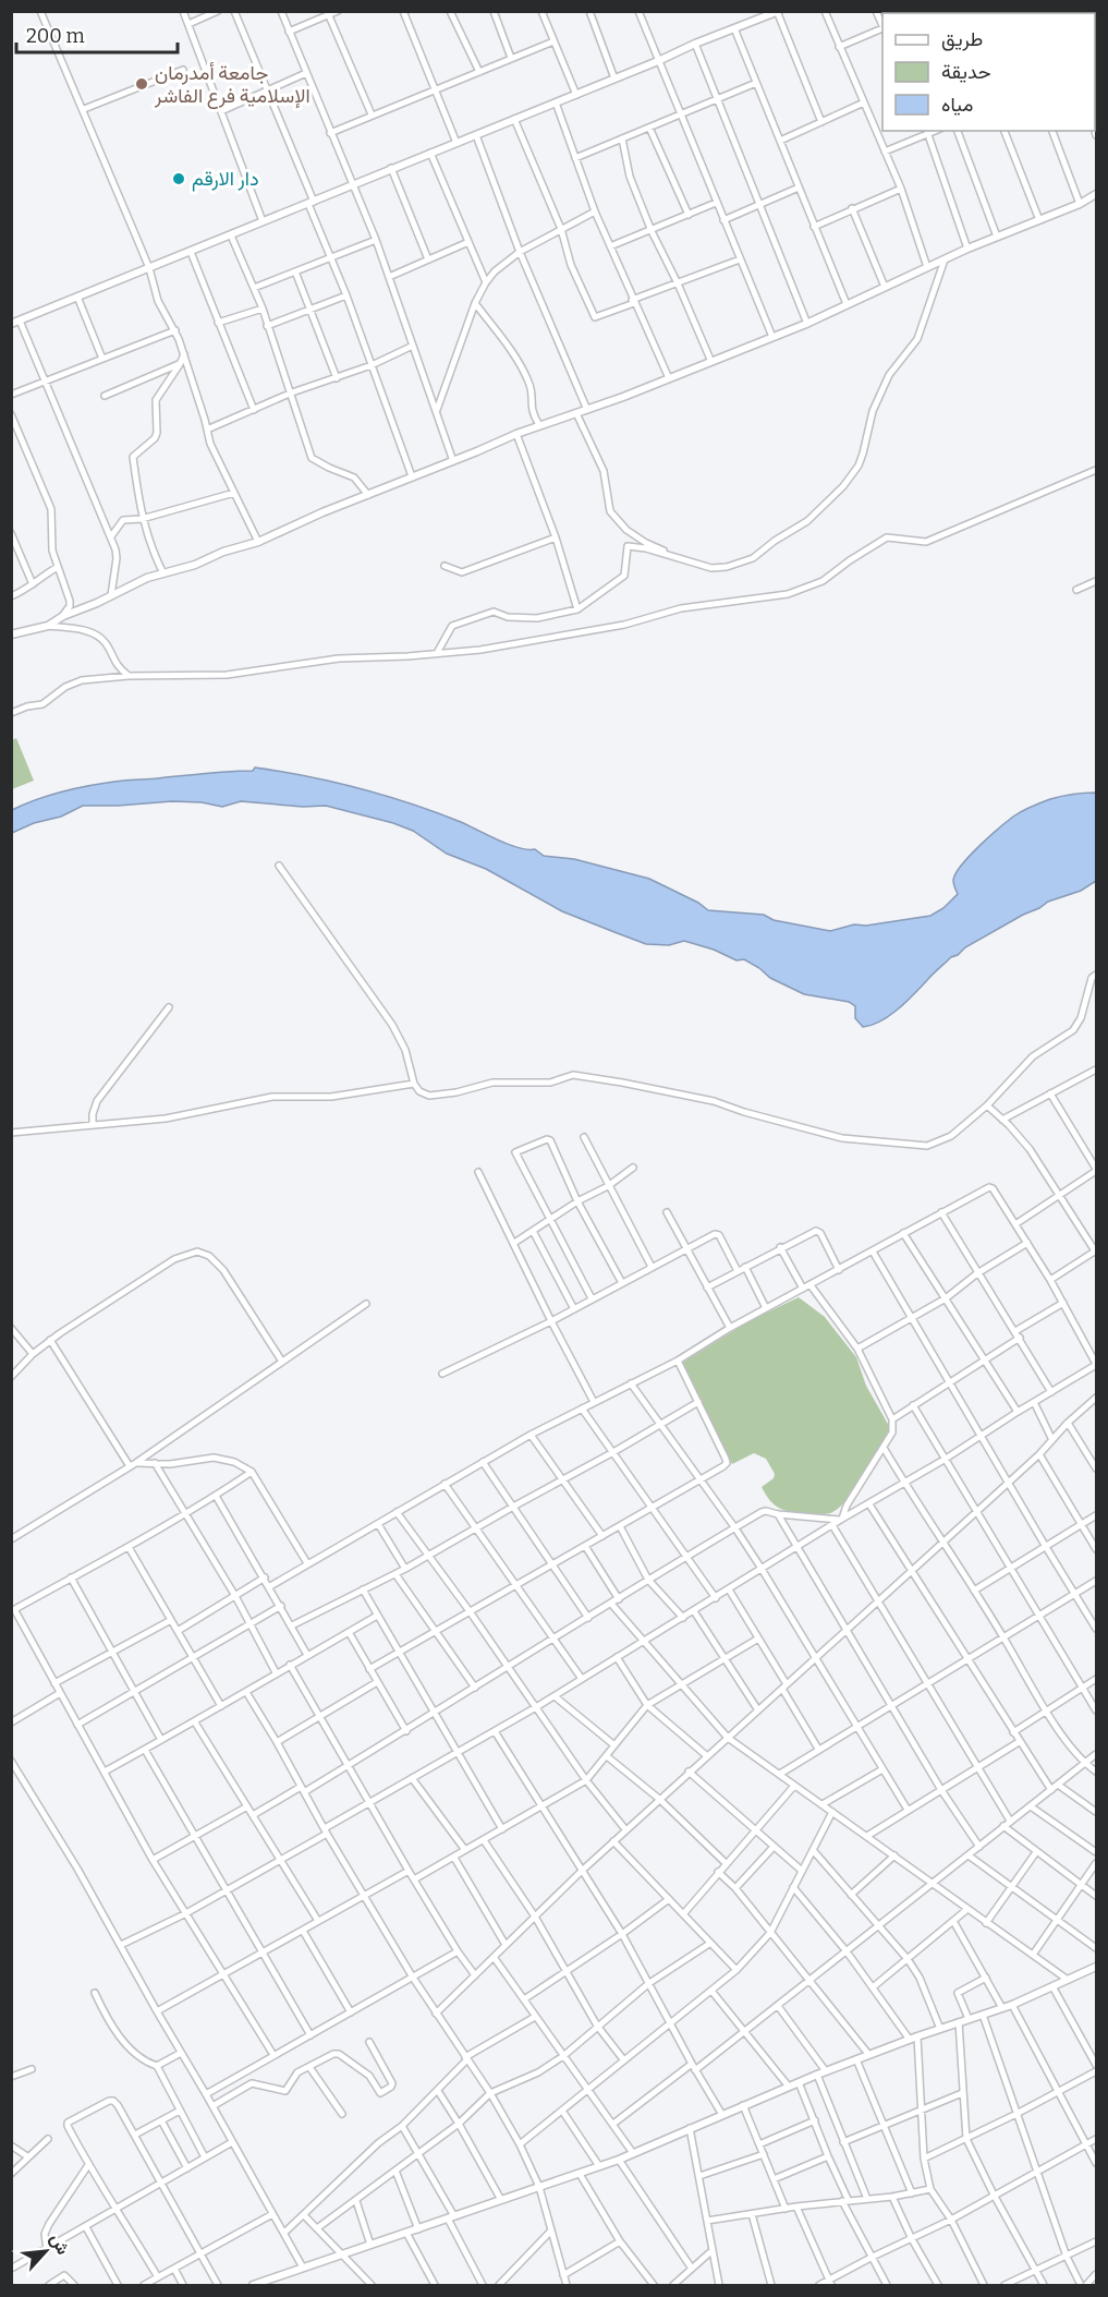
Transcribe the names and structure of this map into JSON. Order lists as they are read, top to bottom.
{
  "places": ["جامعة أمدرمان الإسلامية فرع الفاشر", "دار الارقم"],
  "legend": ["طريق", "حديقة", "مياه"],
  "scale_bar": "200 m",
  "north": "top right"
}
